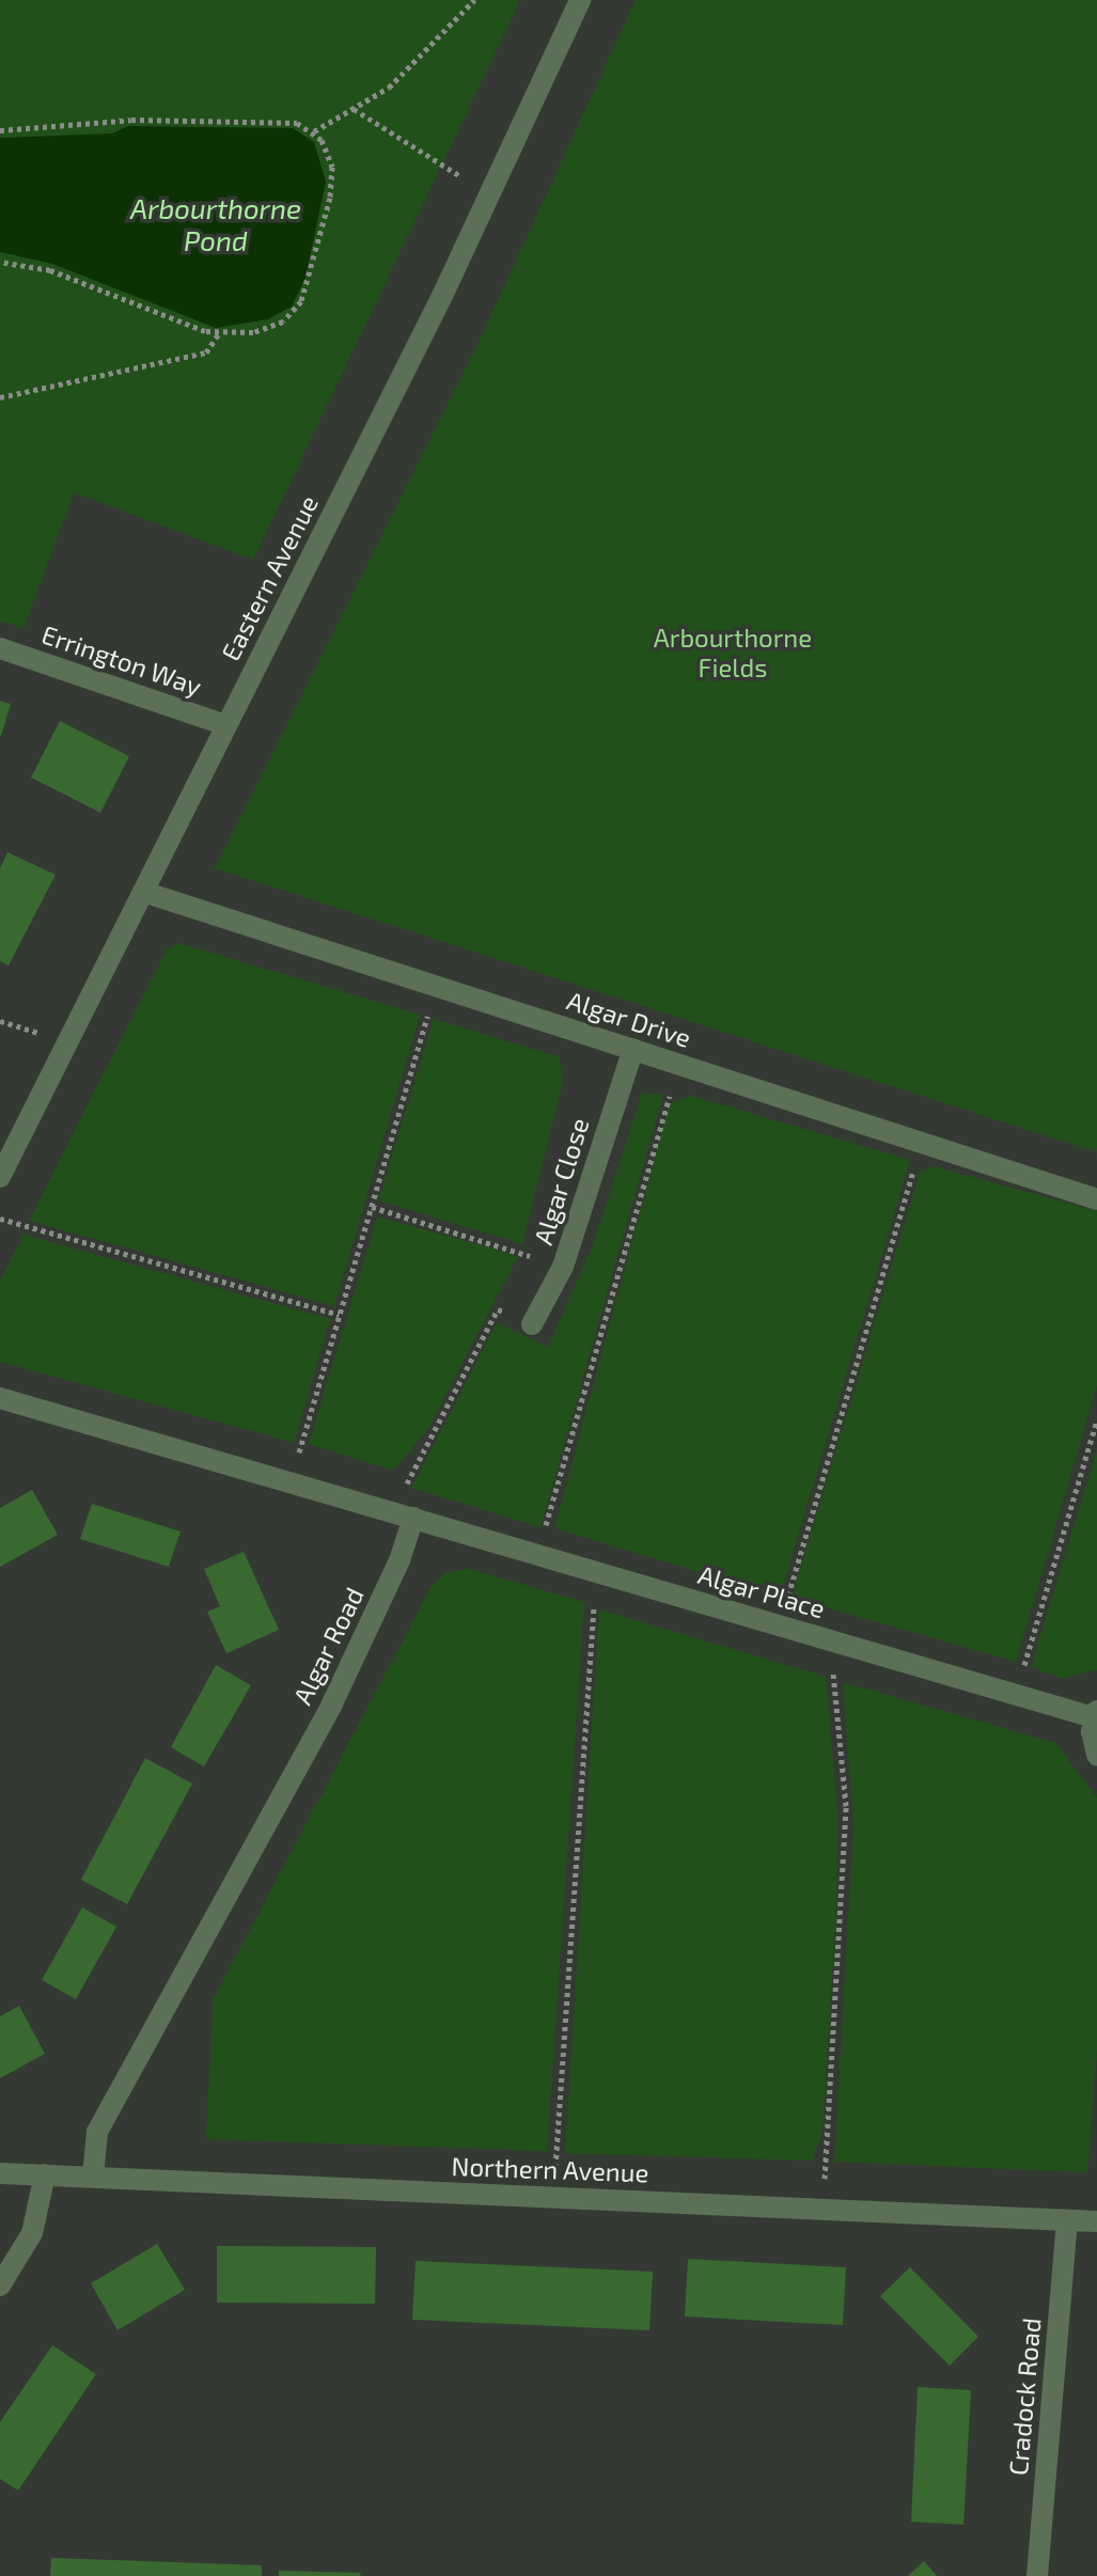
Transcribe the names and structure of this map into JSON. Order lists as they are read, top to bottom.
{
  "streets": {
    "street": [
      "Eastern Avenue",
      "Errington Way",
      "Algar Drive",
      "Algar Close",
      "Algar Place",
      "Algar Road",
      "Northern Avenue",
      "Cradock Road"
    ]
  },
  "crossings": [
    ["Eastern Avenue", "Errington Way"],
    ["Eastern Avenue", "Algar Drive"],
    ["Algar Drive", "Algar Close"],
    ["Algar Place", "Algar Road"],
    ["Algar Road", "Northern Avenue"],
    ["Northern Avenue", "Cradock Road"]
  ],
  "water": ["Arbourthorne Pond"],
  "parks": ["Arbourthorne Fields"]
}
